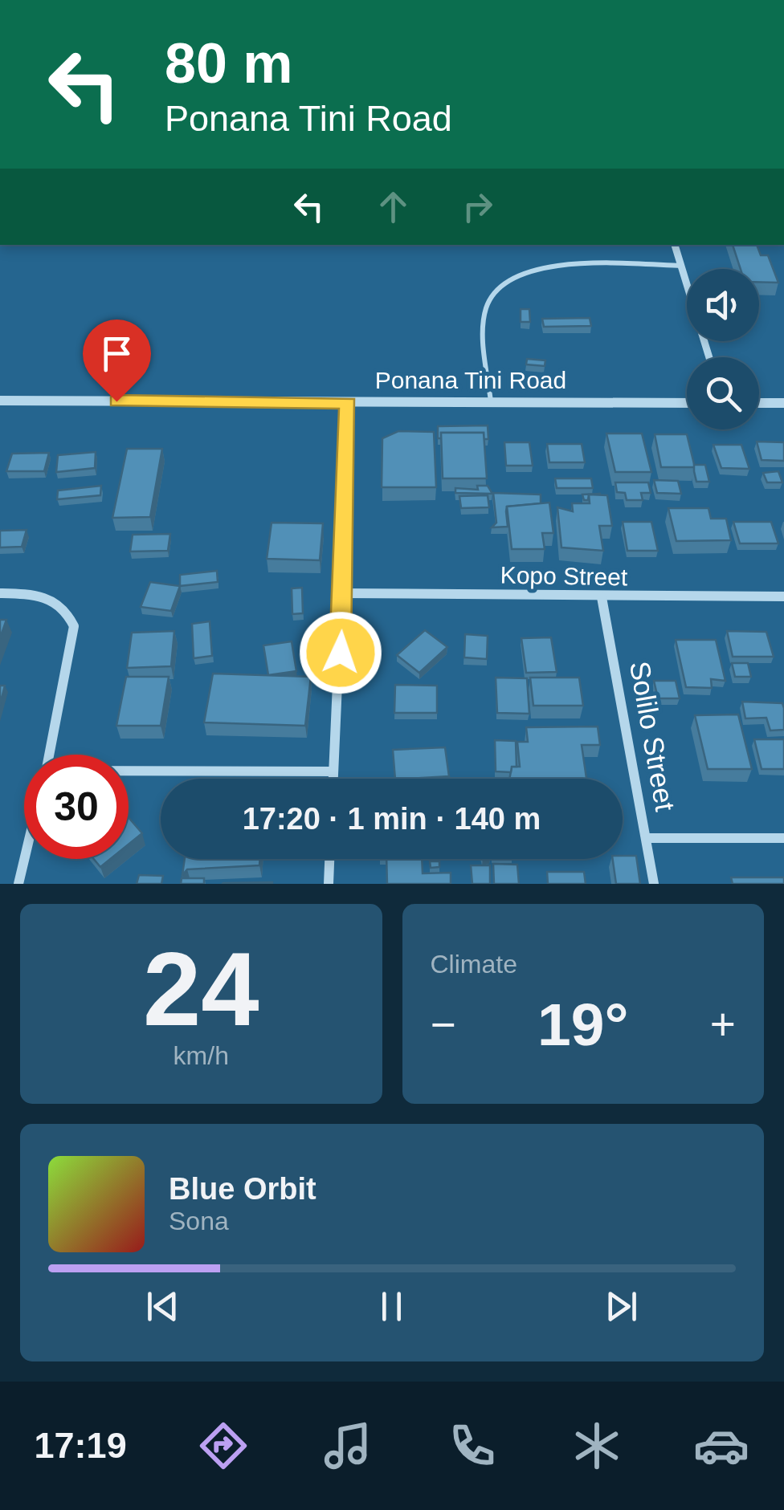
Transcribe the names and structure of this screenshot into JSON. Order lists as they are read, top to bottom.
{
  "streets": {
    "street": ["Ponana Tini Road", "Kopo Street", "Solilo Street"]
  },
  "crossings": [
    ["Kopo Street", "Solilo Street"]
  ],
  "page": {
    "turn": ["80 m", "Ponana Tini Road"],
    "limit": "30",
    "trip": "17:20 · 1 min · 140 m",
    "tile": [
      ["24", "km/h"],
      "Climate"
    ],
    "heat": ["−", "19°", "+"],
    "song": ["Blue Orbit", "Sona"],
    "tabs": "17:19"
  }
}
